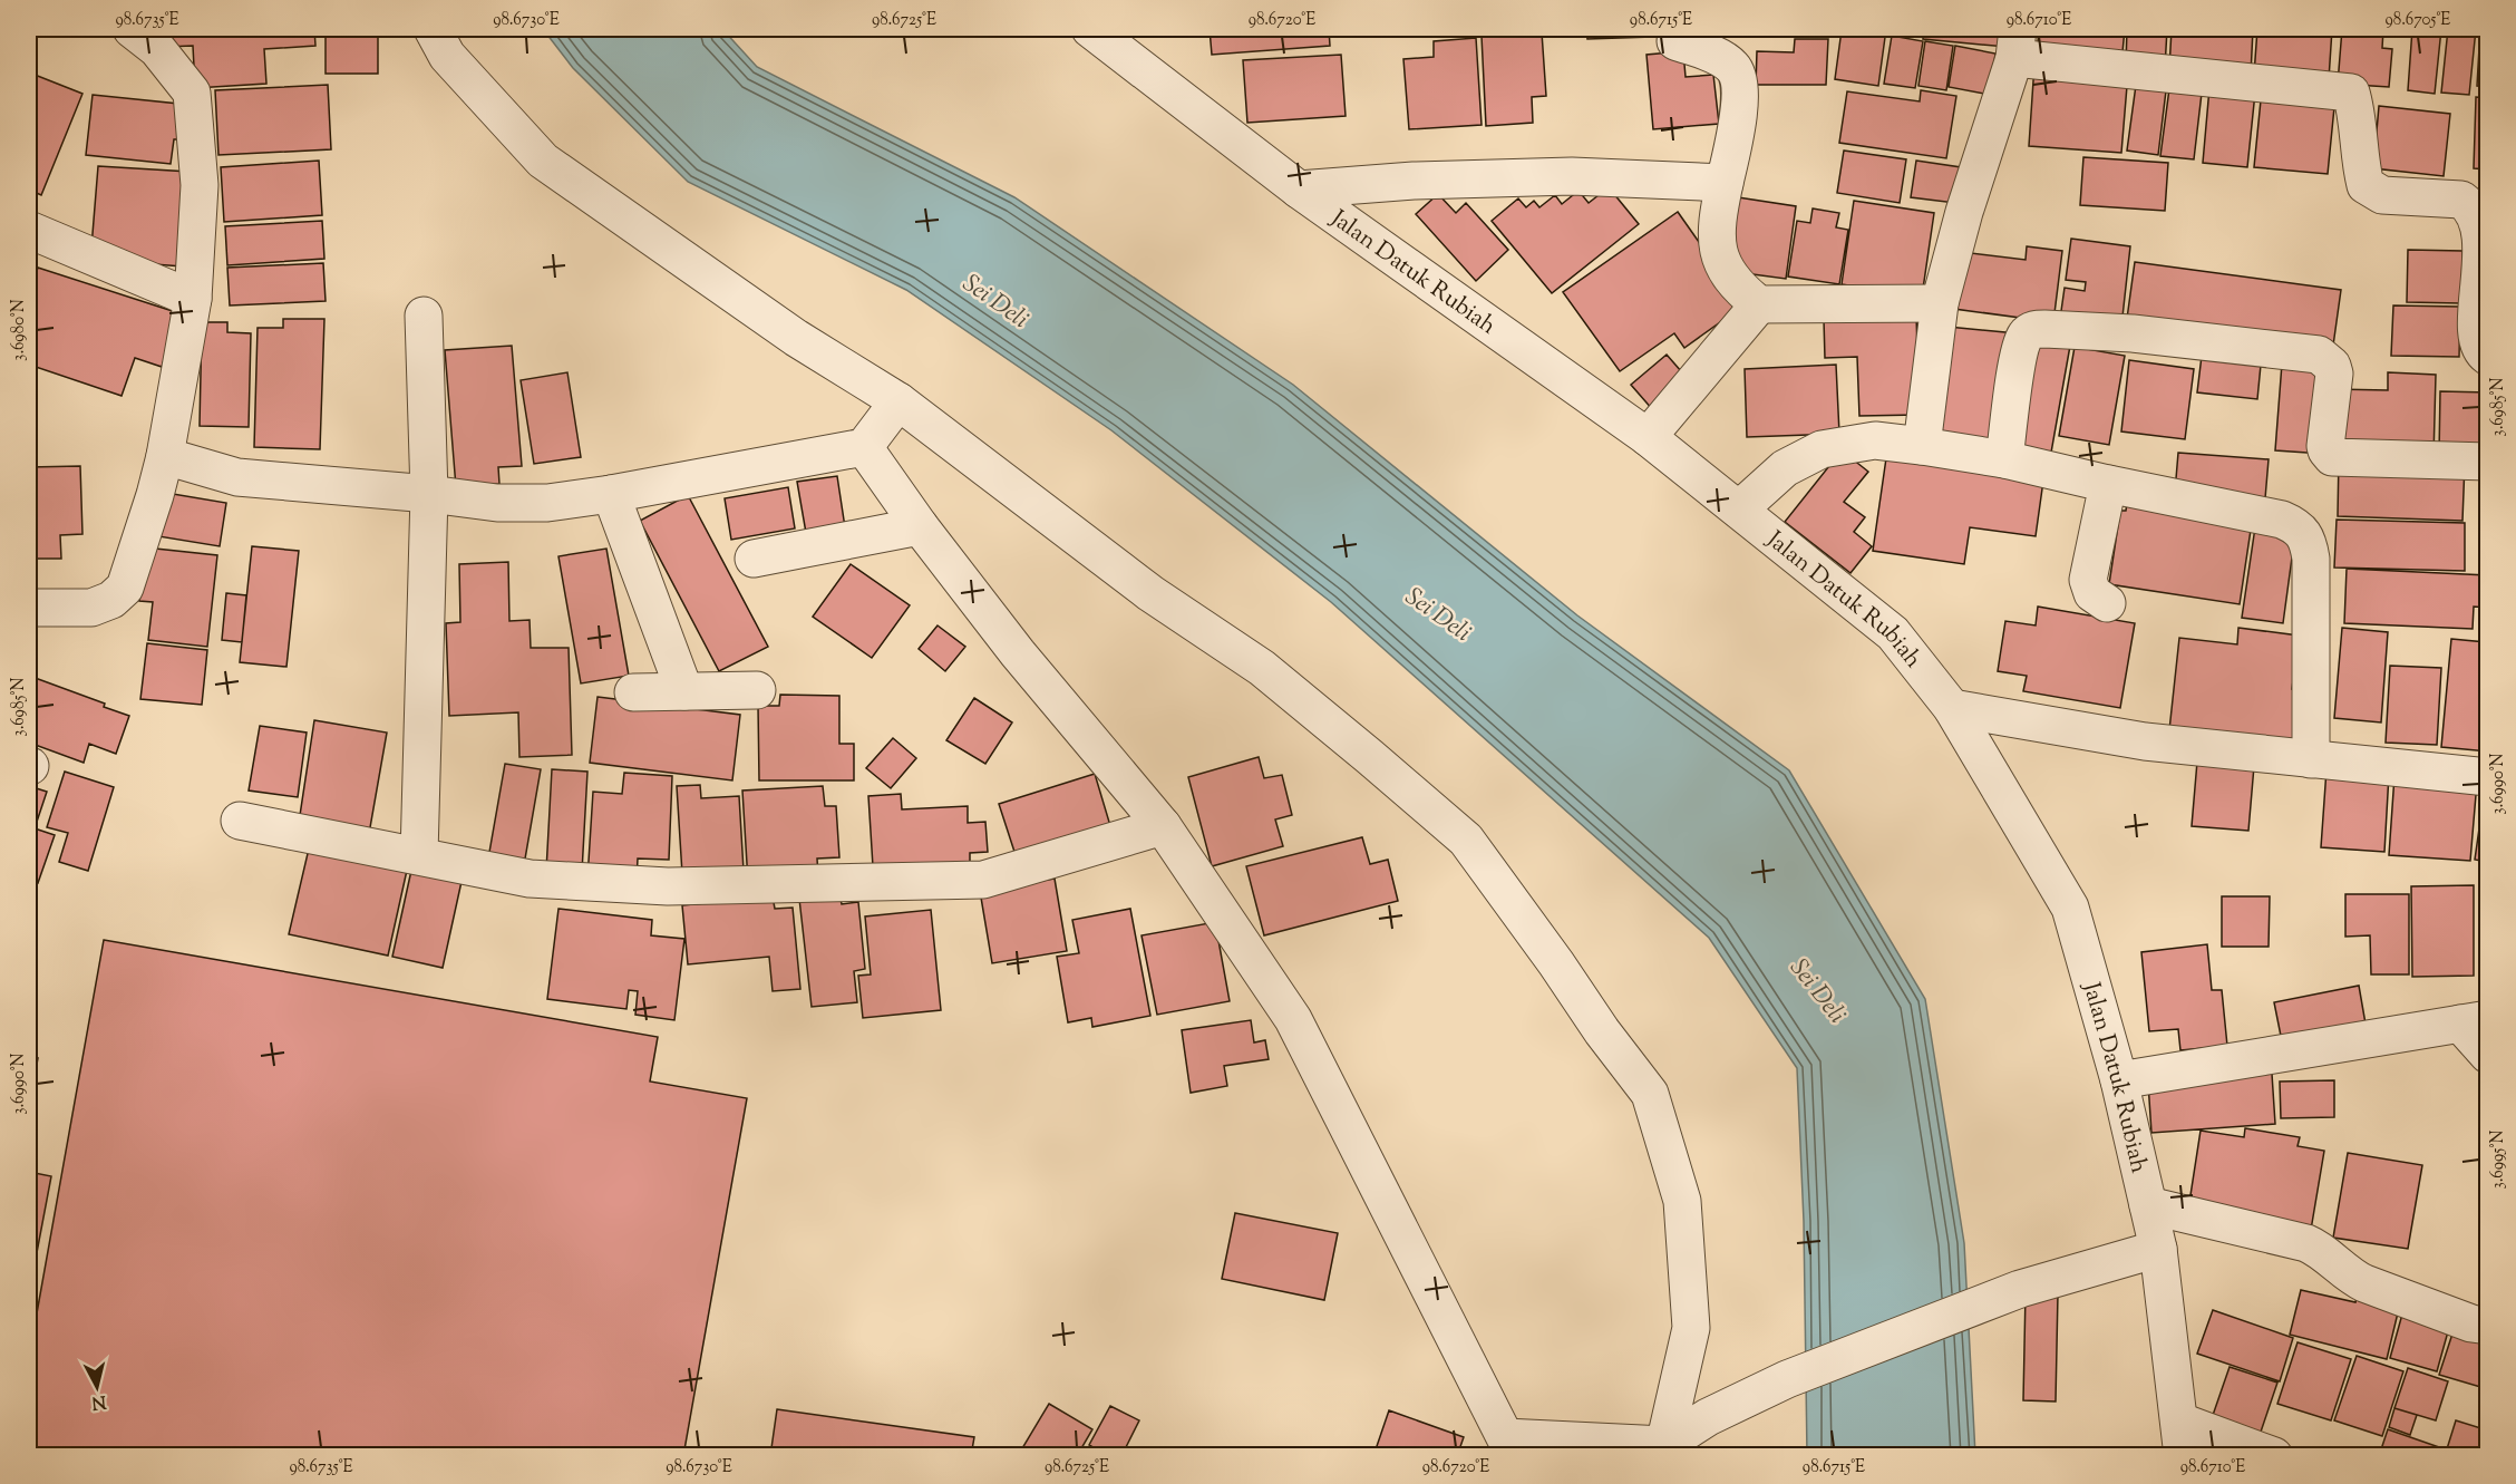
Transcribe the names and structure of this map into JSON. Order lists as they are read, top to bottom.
{
  "streets": {
    "street": ["Jalan Datuk Rubiah"]
  },
  "water": ["Sei Deli"],
  "north": "bottom",
  "coordinates": [
    "98.6735°E",
    "98.6730°E",
    "98.6725°E",
    "98.6720°E",
    "98.6715°E",
    "98.6710°E",
    "98.6705°E",
    "3.6980°N",
    "3.6985°N",
    "3.6990°N",
    "3.6995°N"
  ]
}
